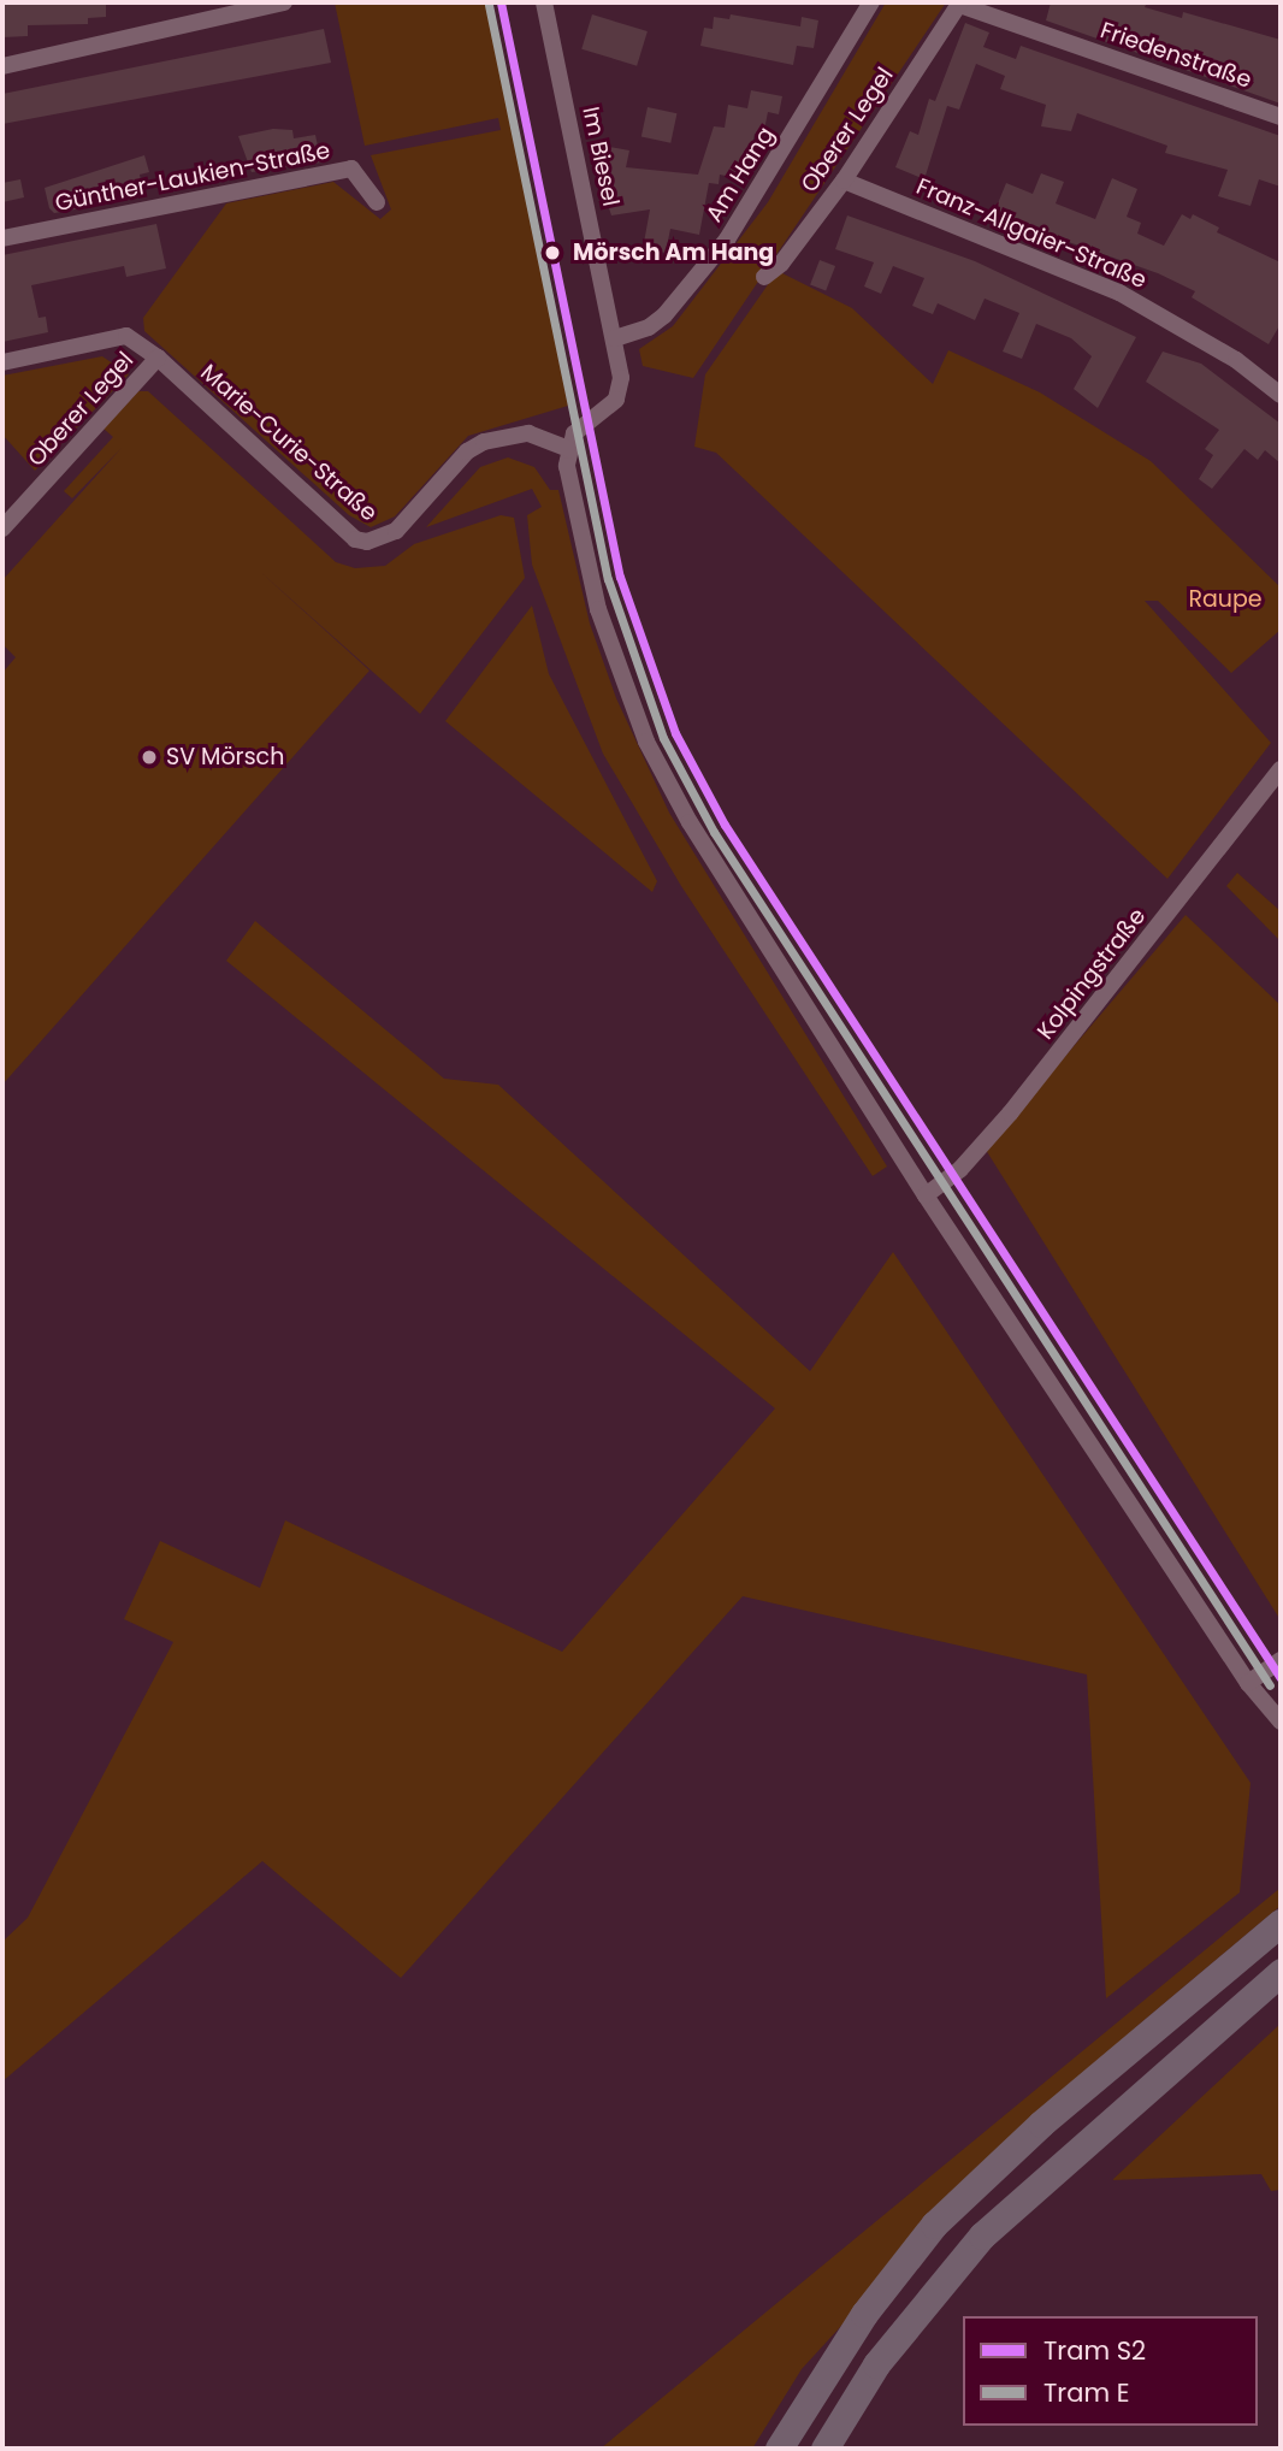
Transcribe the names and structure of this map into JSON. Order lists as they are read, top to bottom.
{
  "streets": {
    "street": [
      "Friedenstraße",
      "Oberer Legel",
      "Im Biesel",
      "Am Hang",
      "Günther-Laukien-Straße",
      "Franz-Allgaier-Straße",
      "Marie-Curie-Straße",
      "Kolpingstraße"
    ]
  },
  "crossings": [
    ["Friedenstraße", "Oberer Legel"],
    ["Oberer Legel", "Franz-Allgaier-Straße"],
    ["Oberer Legel", "Marie-Curie-Straße"],
    ["Im Biesel", "Am Hang"],
    ["Im Biesel", "Marie-Curie-Straße"]
  ],
  "parks": ["Raupe"],
  "places": ["Mörsch Am Hang", "SV Mörsch"],
  "lines": ["tram line S2", "tram line E"],
  "legend": ["Tram S2", "Tram E"]
}
